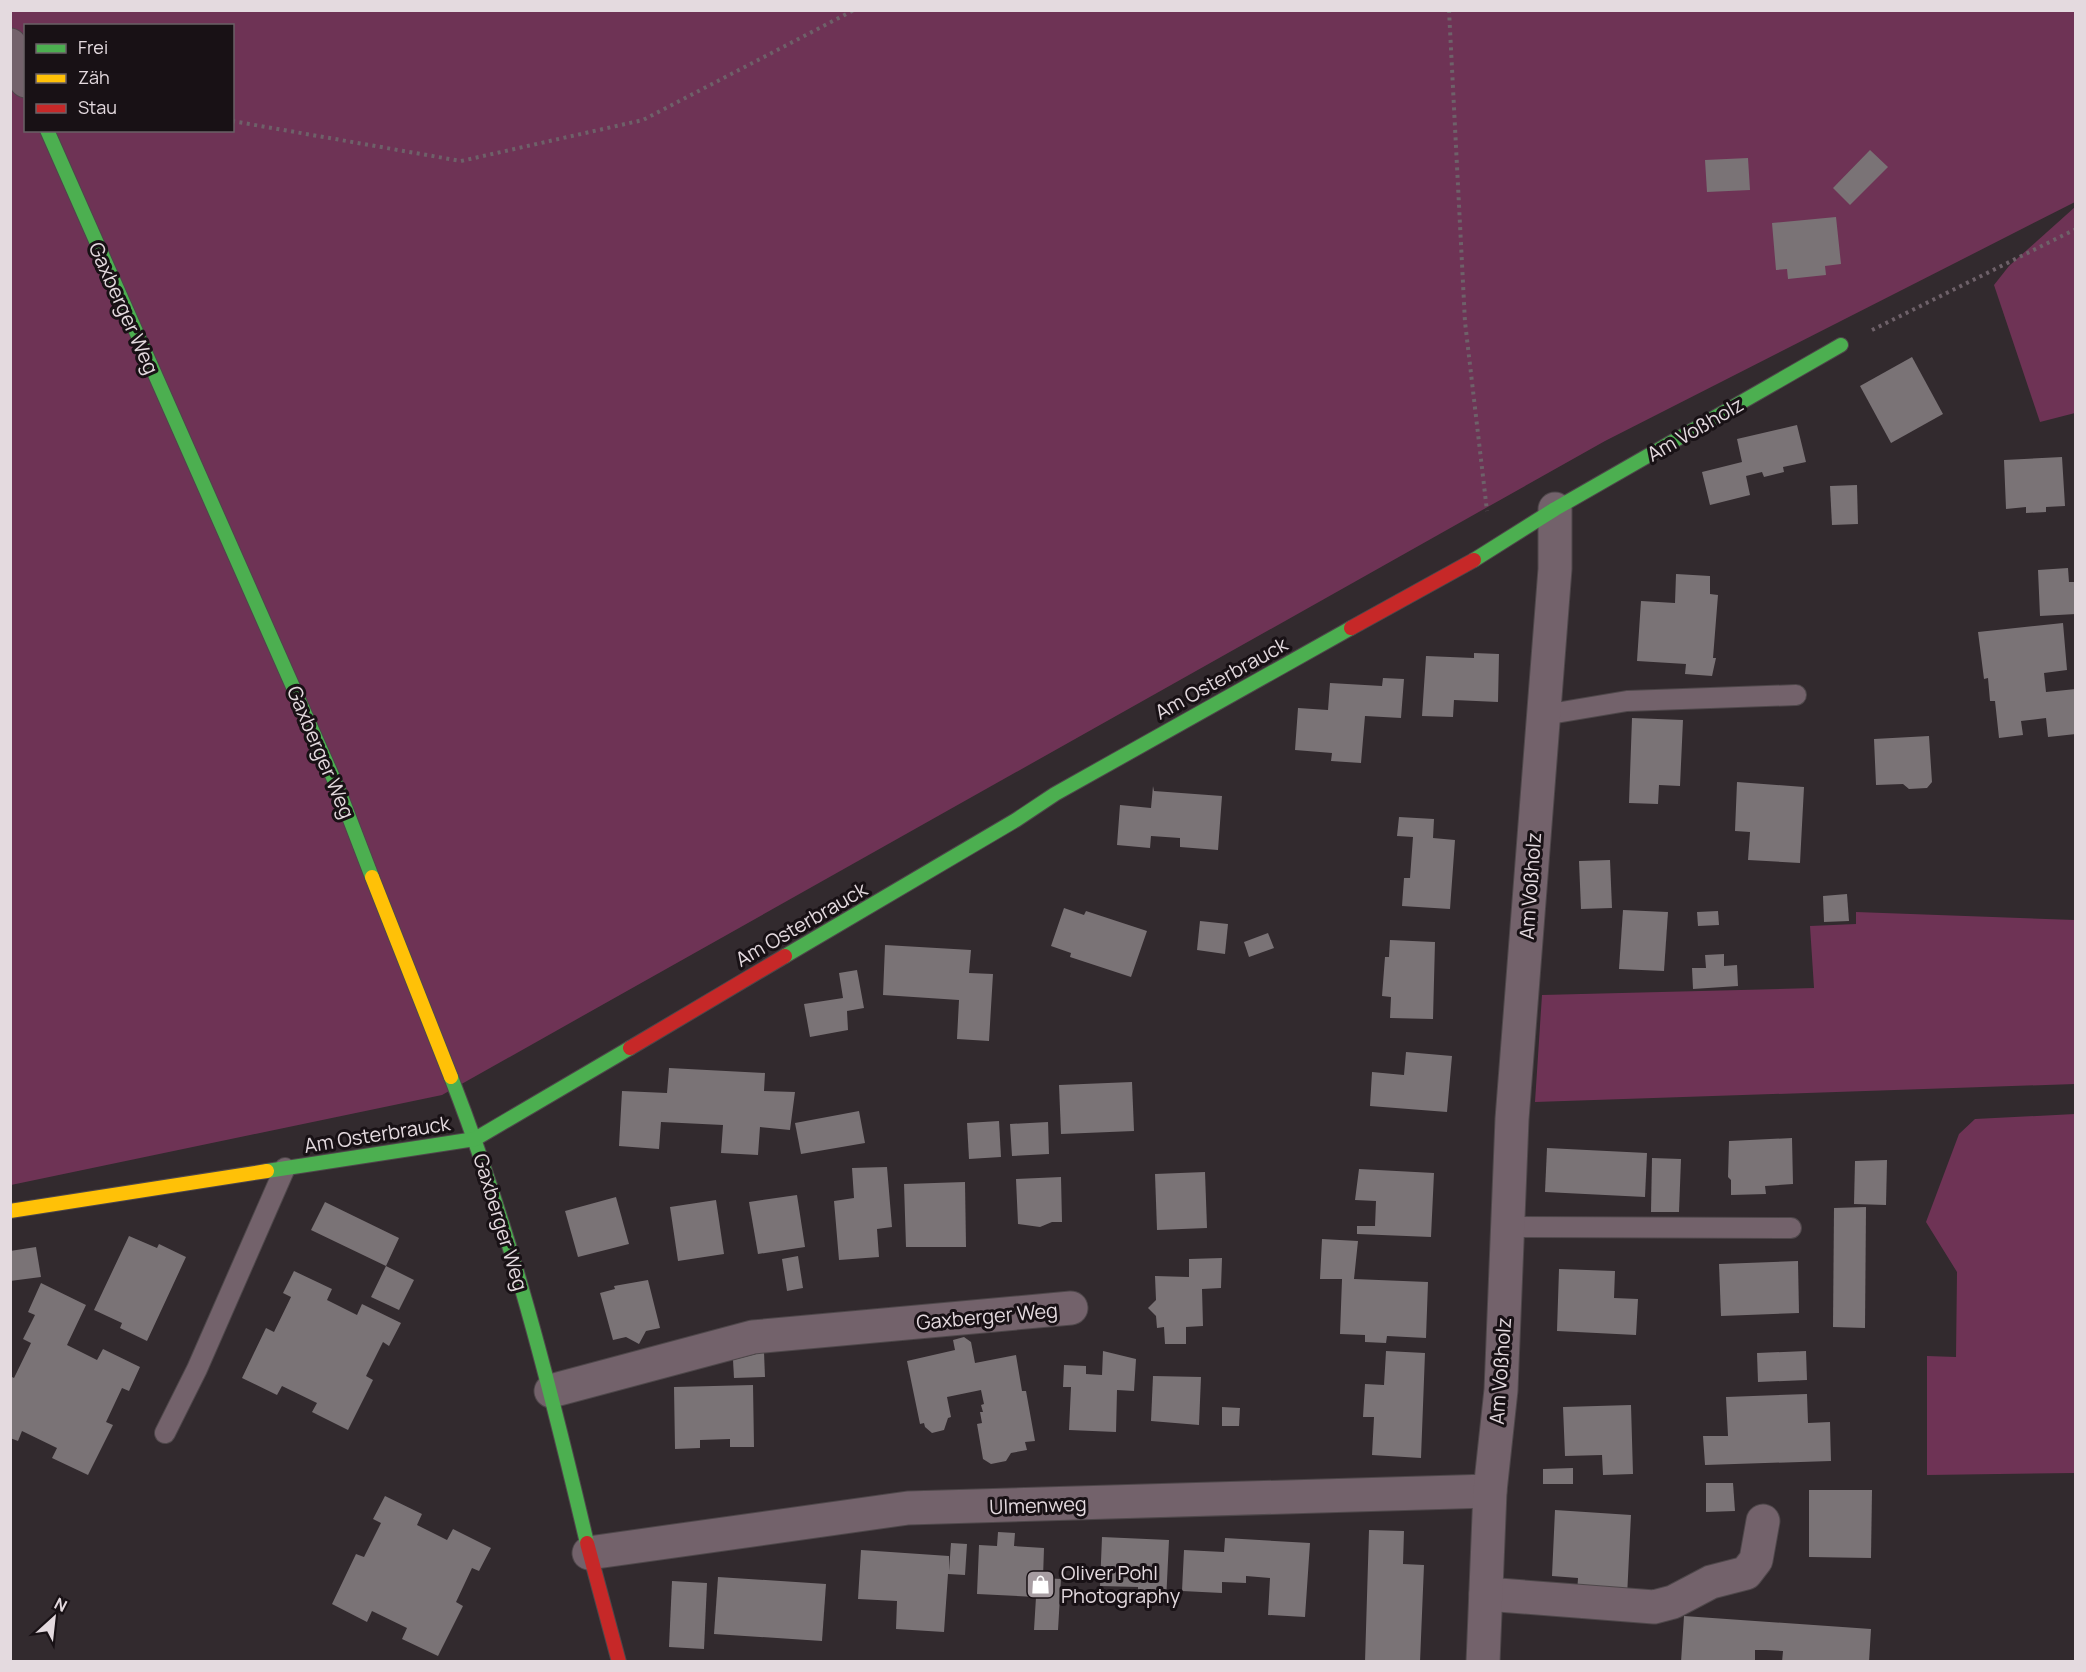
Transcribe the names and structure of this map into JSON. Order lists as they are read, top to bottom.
{
  "streets": {
    "street": [
      "Gaxberger Weg",
      "Am Voßholz",
      "Am Osterbrauck",
      "Ulmenweg"
    ]
  },
  "crossings": [
    ["Gaxberger Weg", "Am Osterbrauck"],
    ["Gaxberger Weg", "Ulmenweg"],
    ["Am Voßholz", "Am Osterbrauck"],
    ["Am Voßholz", "Ulmenweg"]
  ],
  "places": {
    "shop": ["Oliver Pohl Photography"]
  },
  "legend": ["Frei", "Zäh", "Stau"],
  "north": "top right"
}
